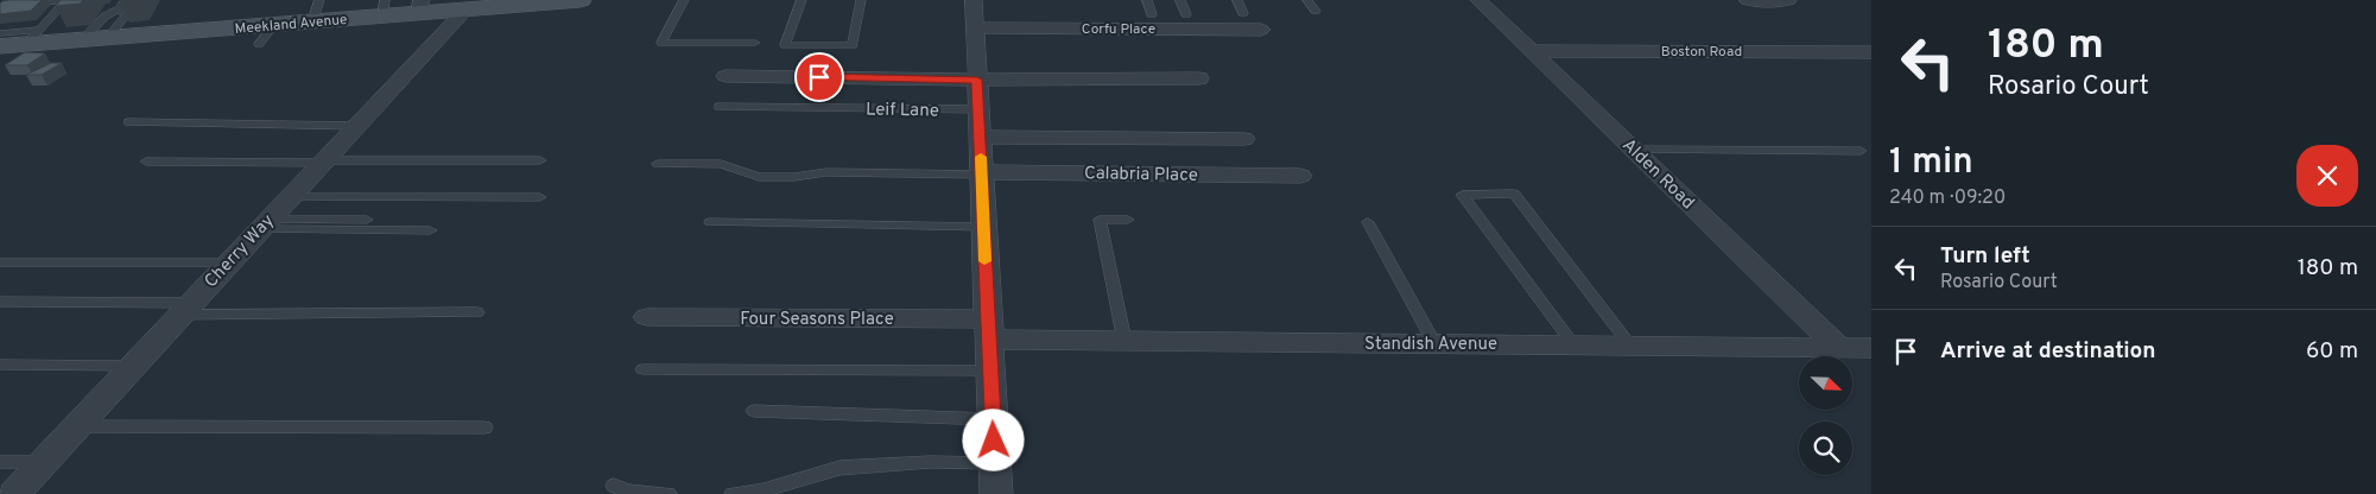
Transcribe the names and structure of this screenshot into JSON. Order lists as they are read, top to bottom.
{
  "streets": {
    "main road": ["Meekland Avenue"],
    "street": [
      "Corfu Place",
      "Boston Road",
      "Calabria Place",
      "Alden Road",
      "Cherry Way",
      "Four Seasons Place",
      "Standish Avenue"
    ],
    "lane": ["Leif Lane"]
  },
  "crossings": [
    ["Meekland Avenue", "Cherry Way"],
    ["Boston Road", "Alden Road"],
    ["Alden Road", "Standish Avenue"],
    ["Four Seasons Place", "Standish Avenue"]
  ],
  "north": "bottom right",
  "page": {
    "turn": ["180 m", "Rosario Court"],
    "heading": ["1 min", "240 m · 09:20"],
    "list": [
      {
        "name": "Turn left",
        "note": "Rosario Court",
        "value": "180 m"
      },
      {
        "name": "Arrive at destination",
        "value": "60 m"
      }
    ]
  }
}
